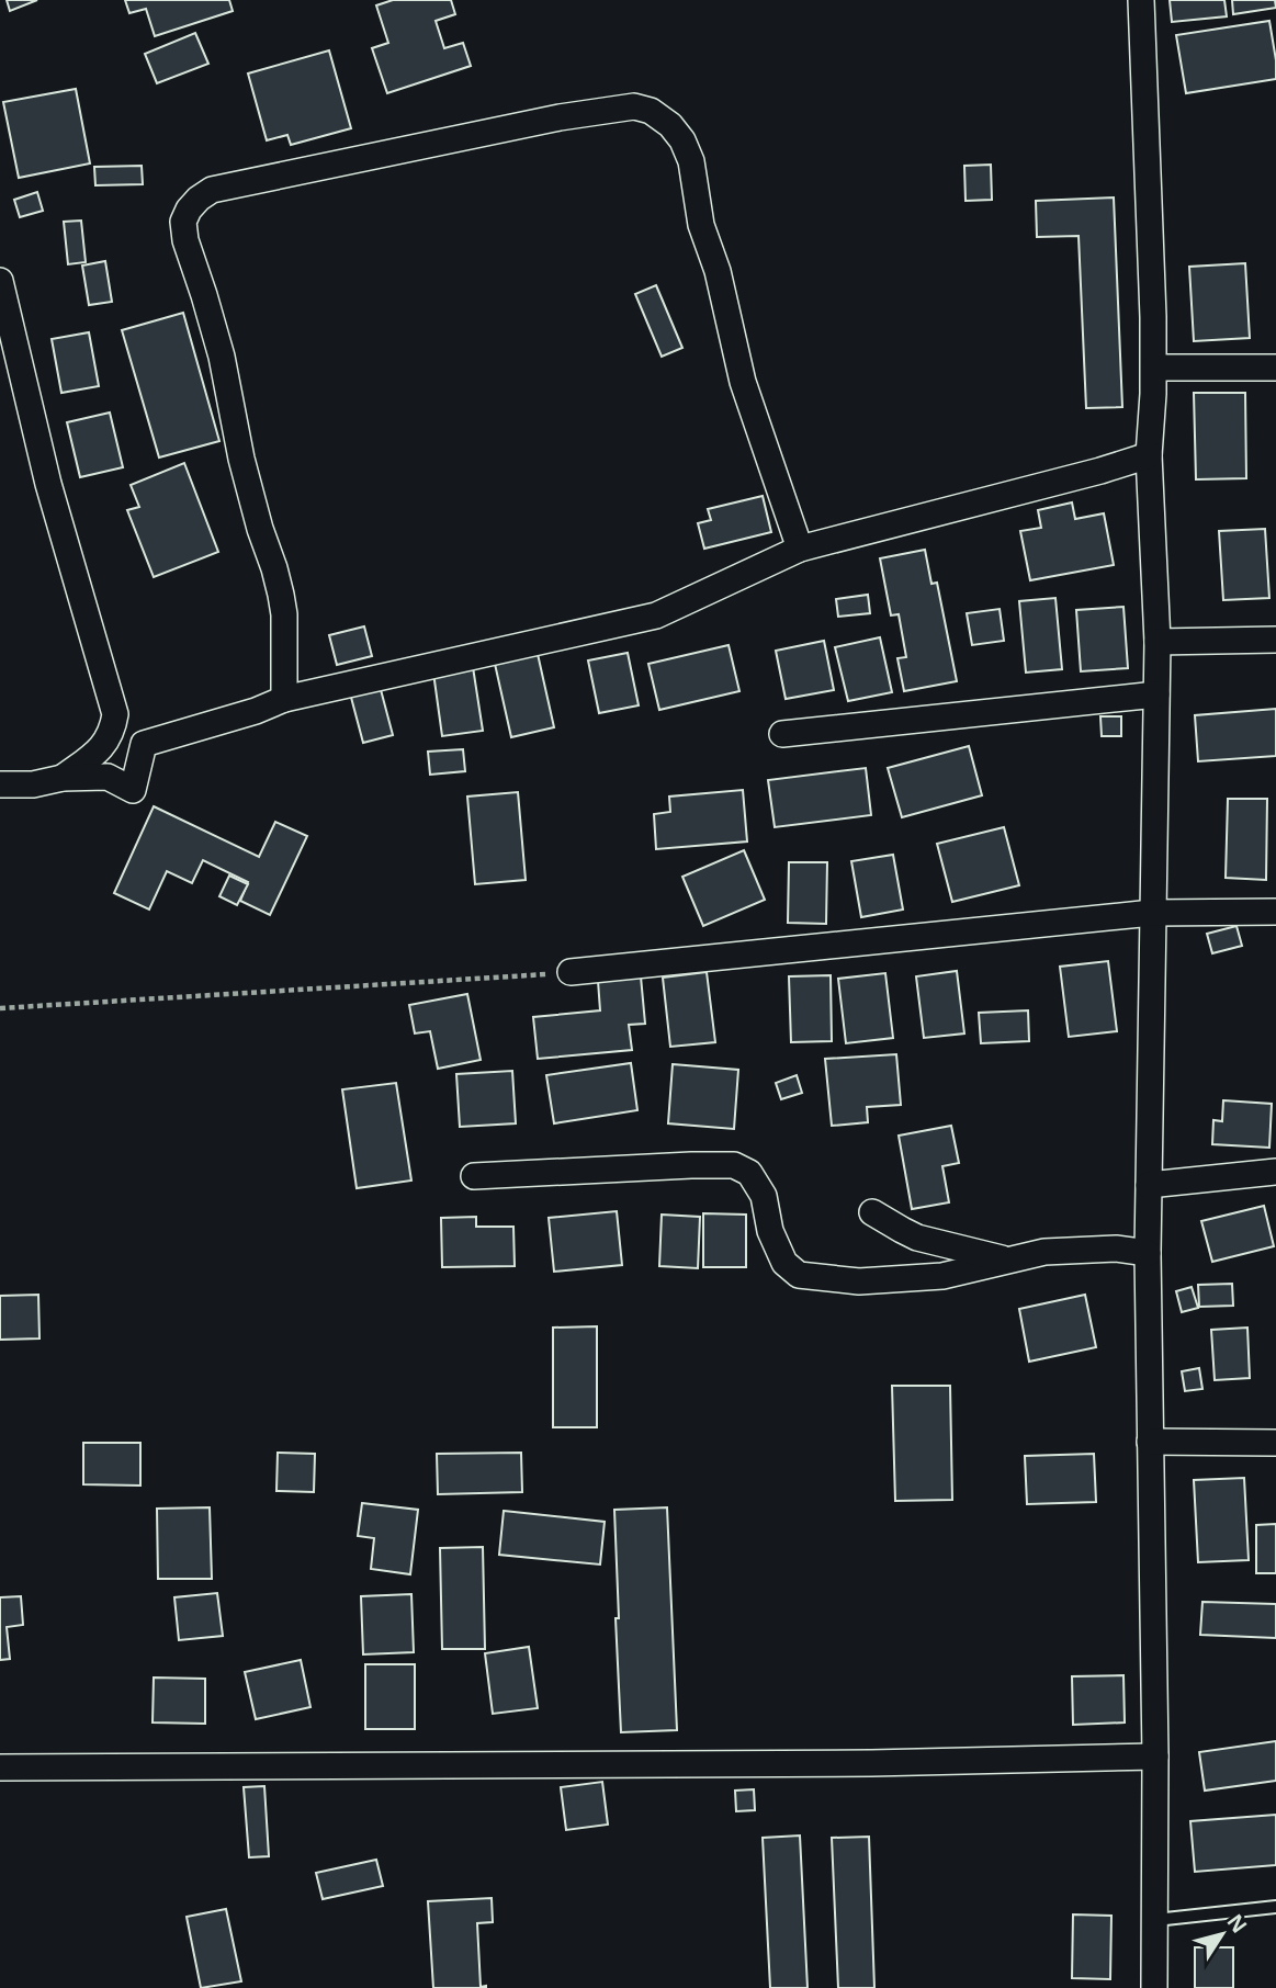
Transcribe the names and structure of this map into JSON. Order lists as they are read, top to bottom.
{
  "north": "top right"
}
